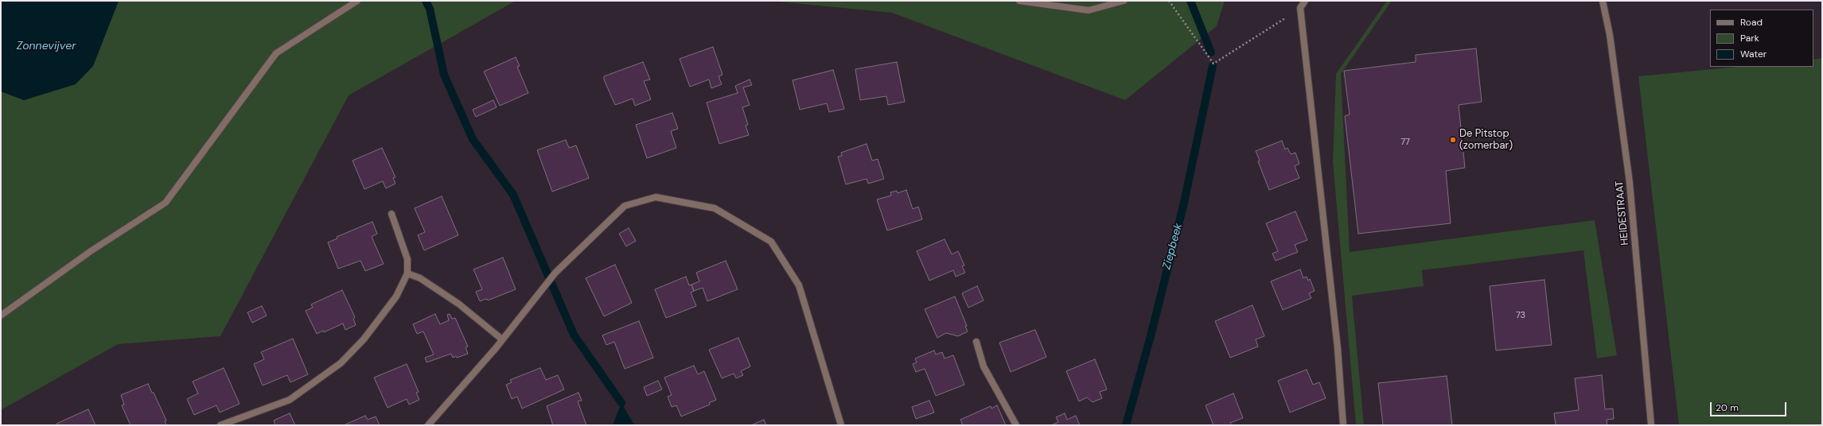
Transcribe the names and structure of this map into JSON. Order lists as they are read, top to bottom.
{
  "streets": {
    "street": ["HEIDESTRAAT"]
  },
  "water": ["Zonnevijver", "Ziepbeek"],
  "places": ["De Pitstop (zomerbar)"],
  "house_numbers": ["77", "73"],
  "legend": ["Road", "Park", "Water"],
  "scale_bar": "20 m"
}
